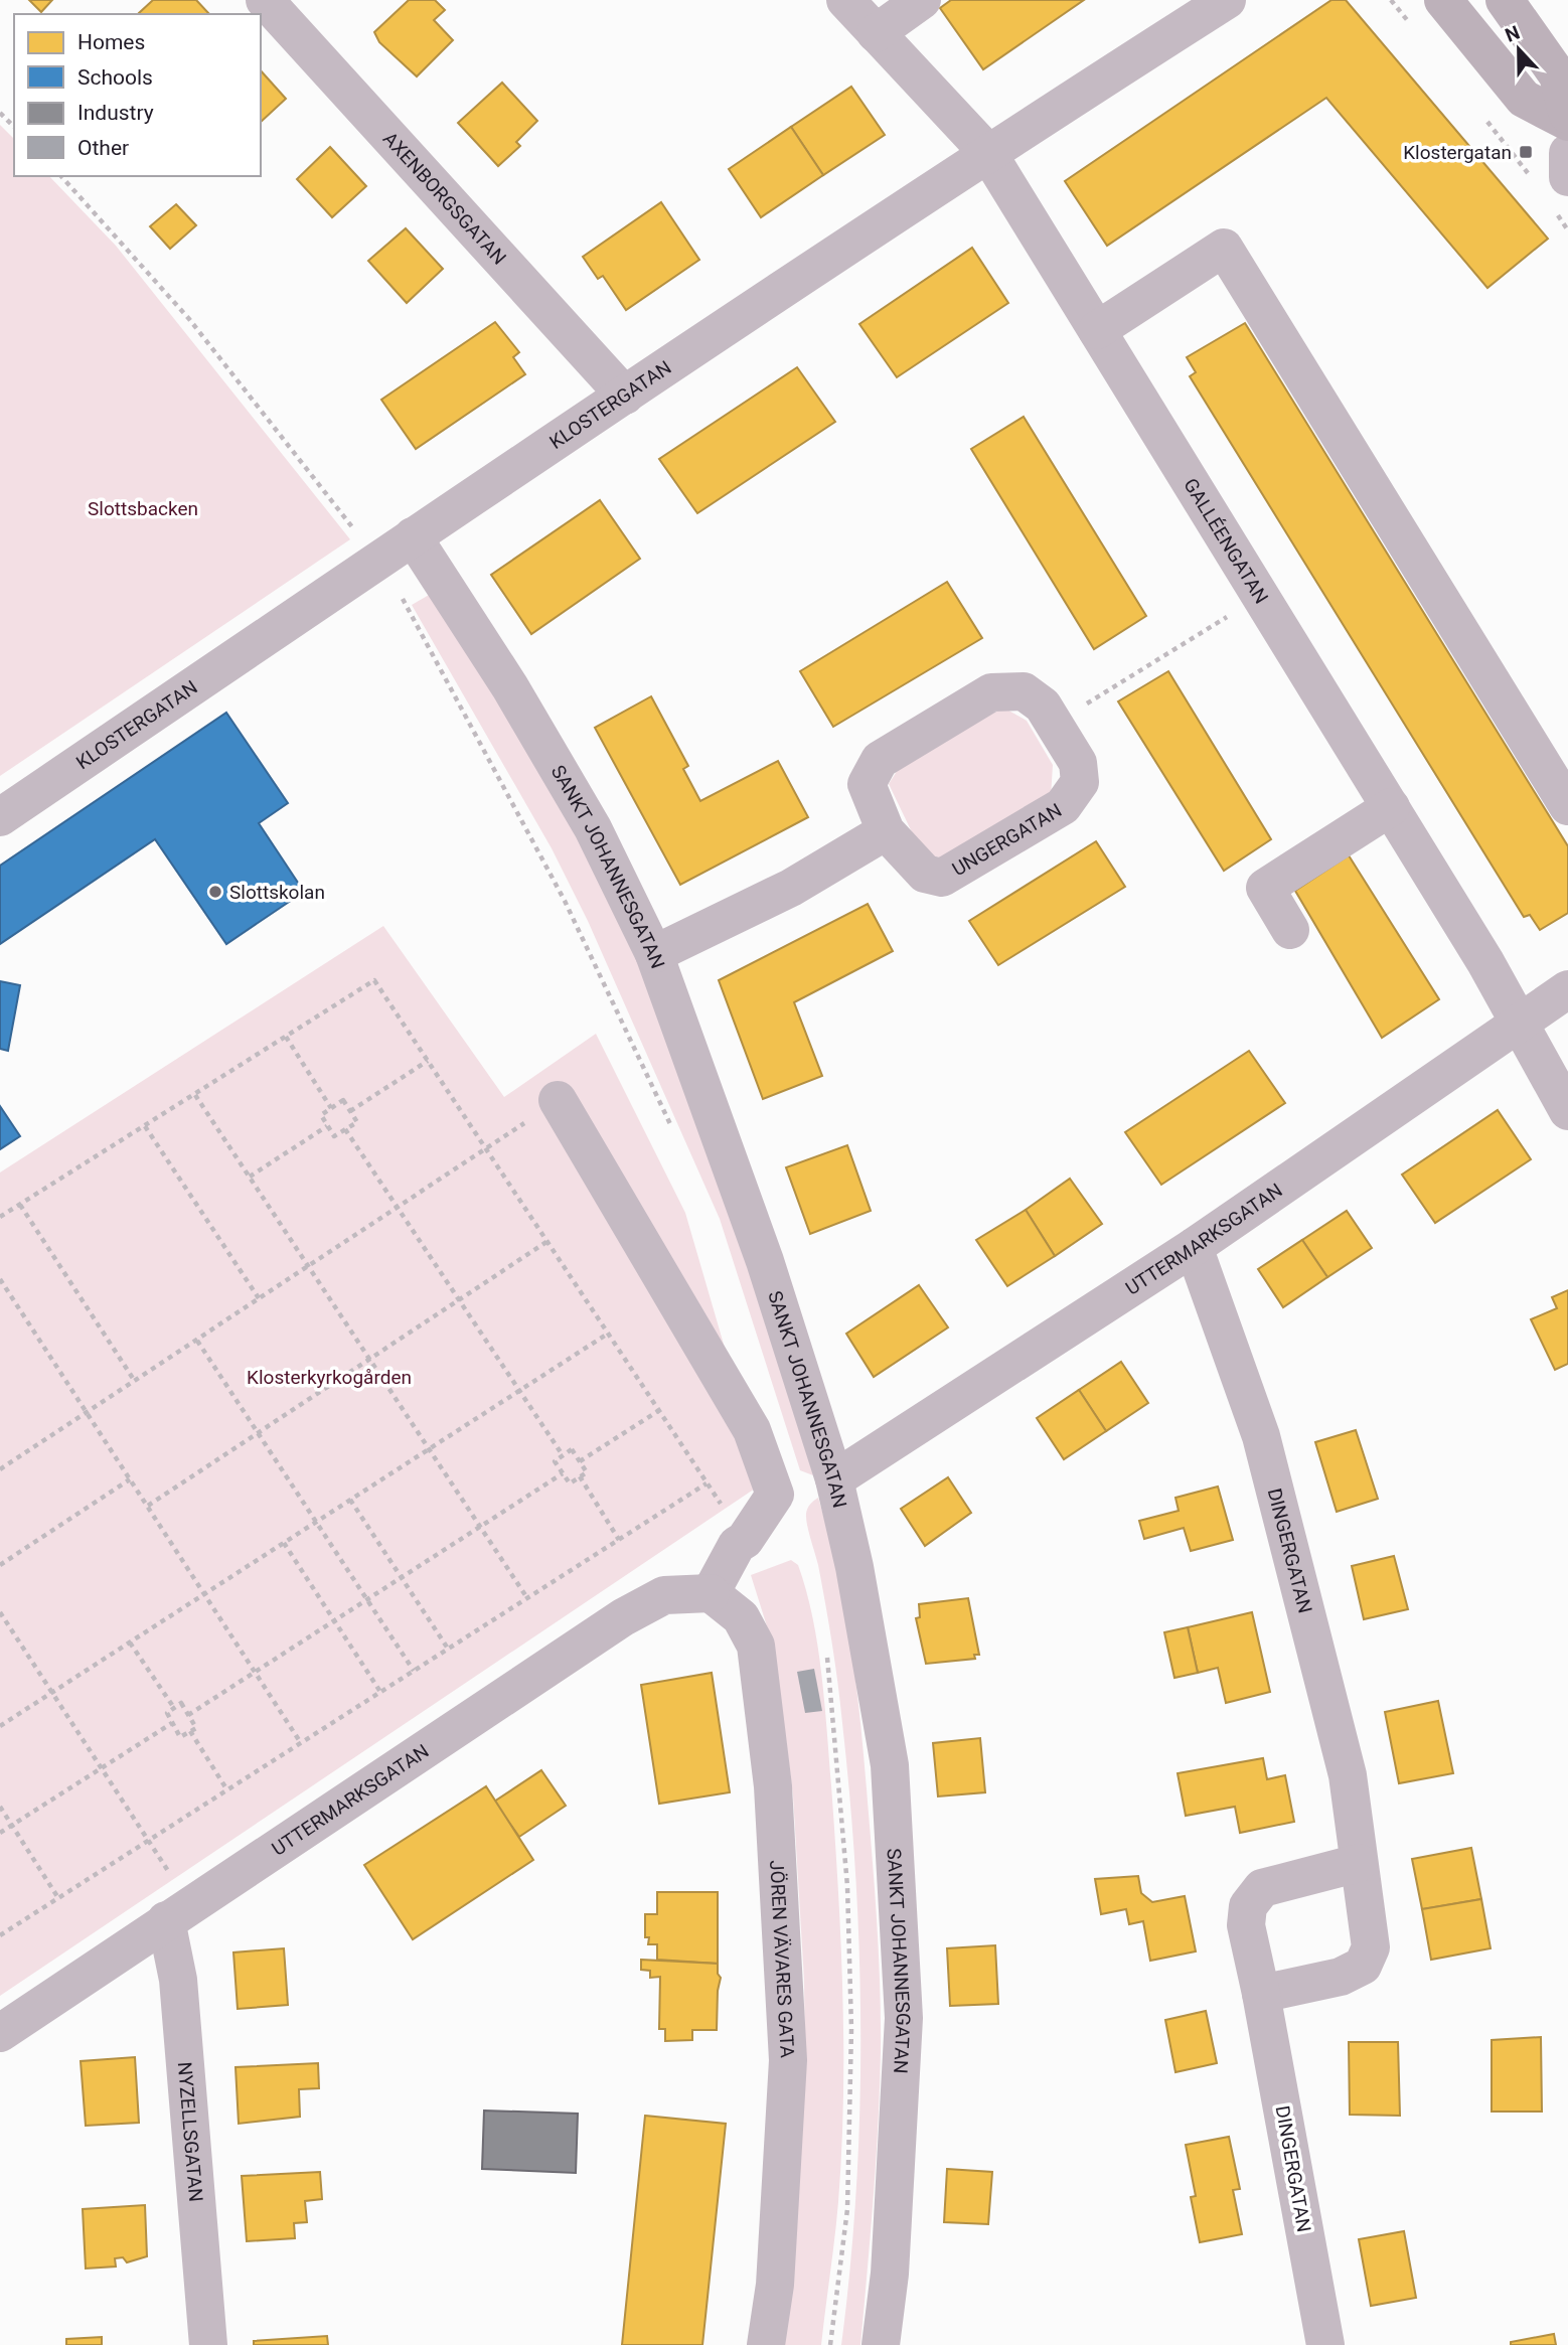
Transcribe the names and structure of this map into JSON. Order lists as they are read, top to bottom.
{
  "streets": {
    "street": [
      "AXENBORGSGATAN",
      "KLOSTERGATAN",
      "GALLÉENGATAN",
      "UNGERGATAN",
      "SANKT JOHANNESGATAN",
      "UTTERMARKSGATAN",
      "DINGERGATAN",
      "JÖREN VÄVARES GATA",
      "NYZELLSGATAN"
    ]
  },
  "crossings": [
    ["AXENBORGSGATAN", "KLOSTERGATAN"],
    ["KLOSTERGATAN", "GALLÉENGATAN"],
    ["KLOSTERGATAN", "SANKT JOHANNESGATAN"],
    ["GALLÉENGATAN", "UTTERMARKSGATAN"],
    ["SANKT JOHANNESGATAN", "UTTERMARKSGATAN"],
    ["UTTERMARKSGATAN", "DINGERGATAN"],
    ["UTTERMARKSGATAN", "JÖREN VÄVARES GATA"],
    ["UTTERMARKSGATAN", "NYZELLSGATAN"]
  ],
  "parks": ["Slottsbacken", "Klosterkyrkogården"],
  "places": {
    "transit": ["Klostergatan"],
    "other": ["Slottskolan"]
  },
  "legend": [
    "Homes",
    "Schools",
    "Industry",
    "Other"
  ],
  "north": "top"
}
